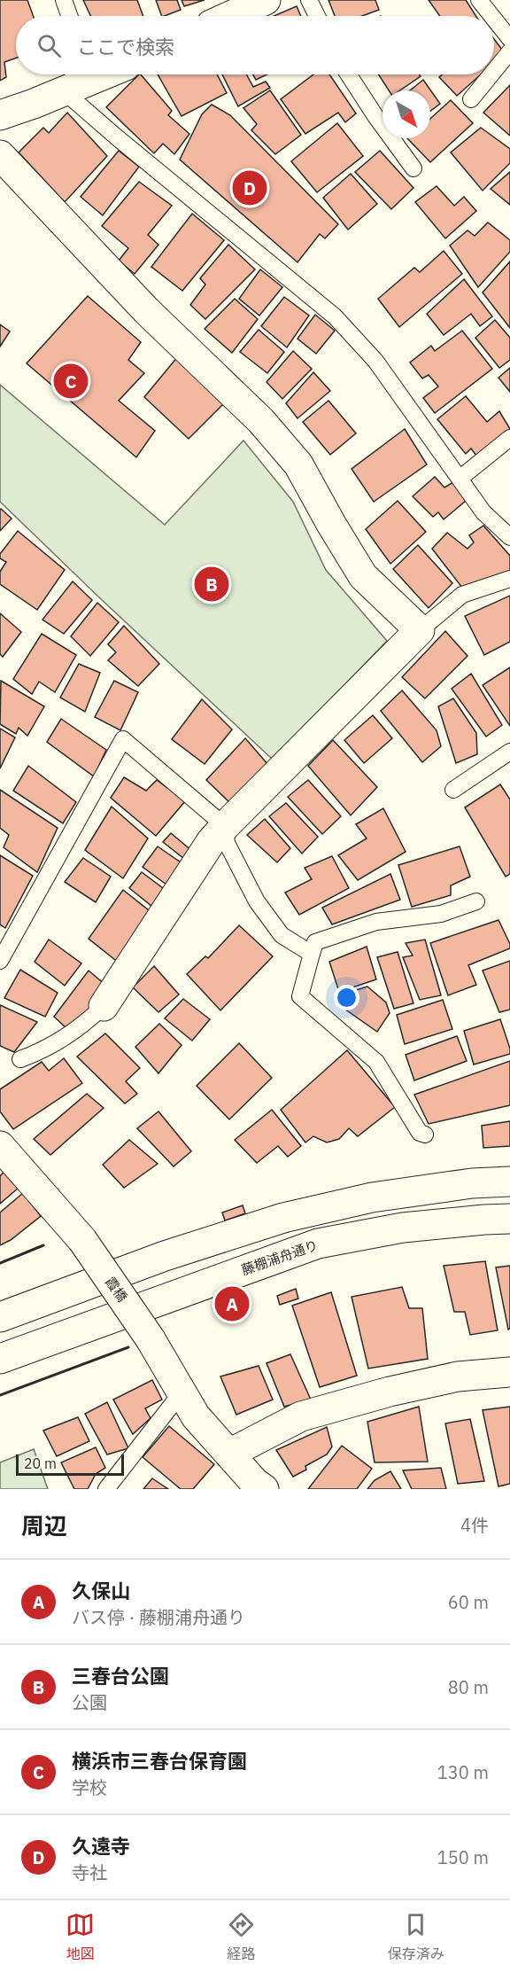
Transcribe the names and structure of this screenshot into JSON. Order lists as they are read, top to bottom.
{
  "streets": {
    "street": ["藤棚浦舟通り", "霞橋"]
  },
  "scale_bar": "20 m",
  "north": "bottom right",
  "page": {
    "search": "ここで検索",
    "pins": [
      "D",
      "C",
      "B",
      "A"
    ],
    "scale": "20 m",
    "heading": ["周辺", "4件"],
    "list": [
      {
        "mark": "A",
        "name": "久保山",
        "note": "バス停 · 藤棚浦舟通り",
        "value": "60 m"
      },
      {
        "mark": "B",
        "name": "三春台公園",
        "note": "公園",
        "value": "80 m"
      },
      {
        "mark": "C",
        "name": "横浜市三春台保育園",
        "note": "学校",
        "value": "130 m"
      },
      {
        "mark": "D",
        "name": "久遠寺",
        "note": "寺社",
        "value": "150 m"
      }
    ],
    "nav": ["地図", "経路", "保存済み"]
  }
}
